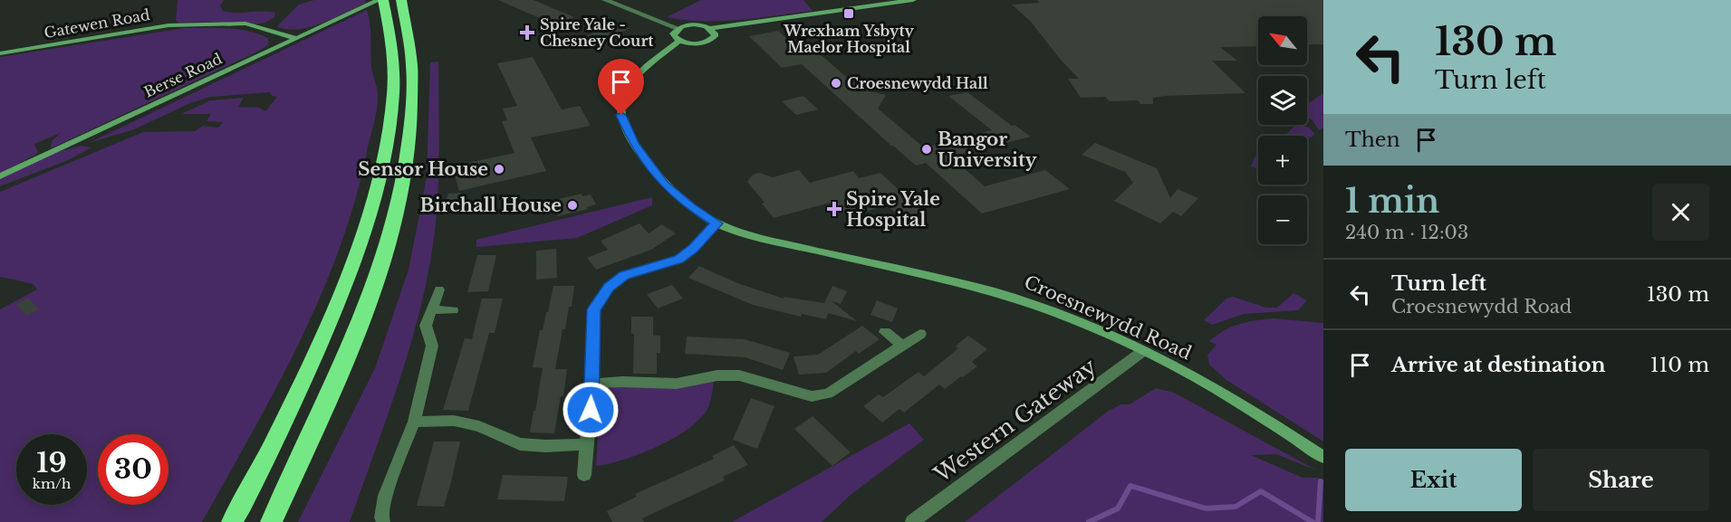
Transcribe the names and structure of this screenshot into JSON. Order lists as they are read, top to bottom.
{
  "streets": {
    "street": [
      "Gatewen Road",
      "Berse Road",
      "Croesnewydd Road",
      "Western Gateway"
    ]
  },
  "crossings": [
    ["Gatewen Road", "Berse Road"],
    ["Croesnewydd Road", "Western Gateway"]
  ],
  "places": {
    "transit": ["Wrexham Ysbyty Maelor Hospital"],
    "health": ["Spire Yale - Chesney Court", "Spire Yale Hospital"],
    "other": [
      "Croesnewydd Hall",
      "Bangor University",
      "Sensor House",
      "Birchall House"
    ]
  },
  "north": "top left",
  "page": {
    "turn": ["130 m", "Turn left"],
    "map_buttons": ["+", "−"],
    "then": "Then",
    "heading": ["1 min", "240 m · 12:03"],
    "list": [
      {
        "name": "Turn left",
        "note": "Croesnewydd Road",
        "value": "130 m"
      },
      {
        "name": "Arrive at destination",
        "value": "110 m"
      }
    ],
    "speed": "19 km/h",
    "limit": "30",
    "buttons": ["Exit", "Share"]
  }
}
